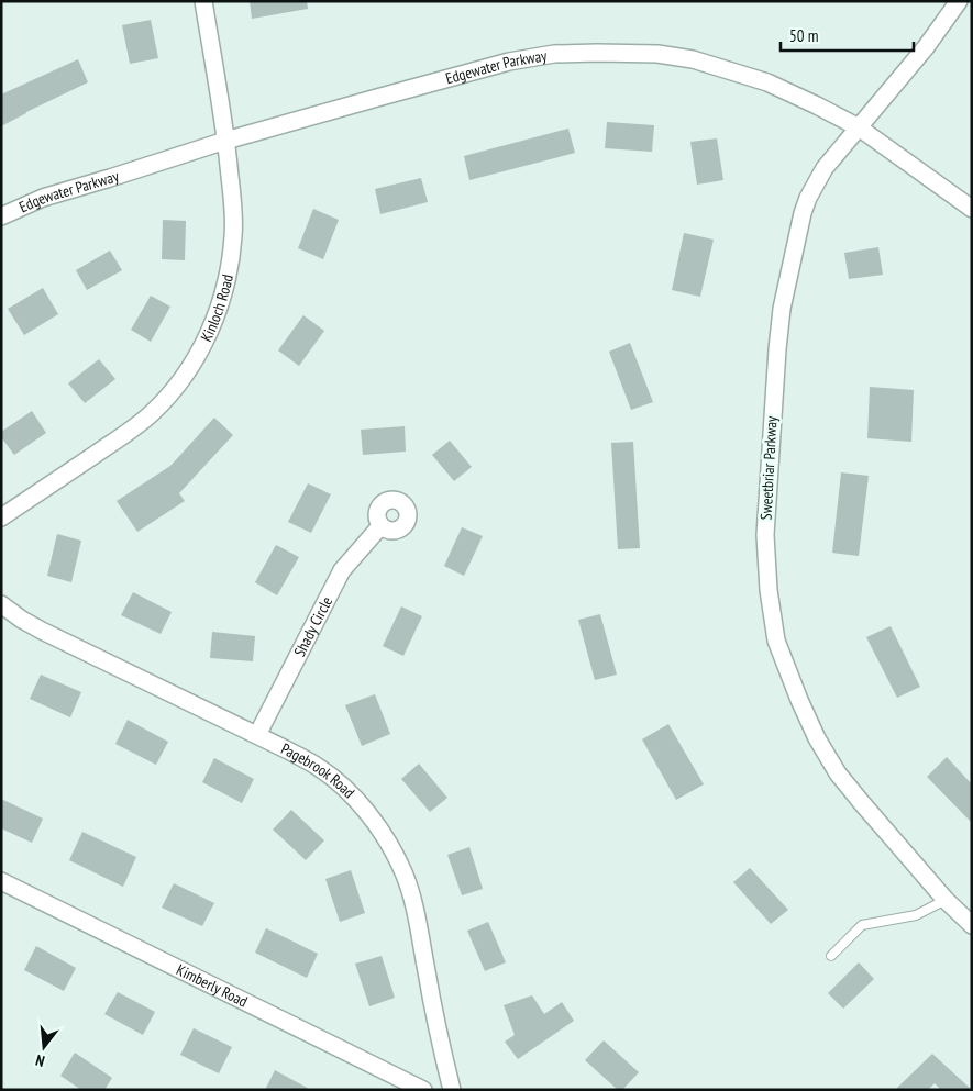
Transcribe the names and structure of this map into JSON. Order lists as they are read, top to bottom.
{
  "streets": {
    "street": [
      "Edgewater Parkway",
      "Kinloch Road",
      "Sweetbriar Parkway",
      "Shady Circle",
      "Pagebrook Road",
      "Kimberly Road"
    ]
  },
  "crossings": [
    ["Edgewater Parkway", "Kinloch Road"],
    ["Edgewater Parkway", "Sweetbriar Parkway"],
    ["Shady Circle", "Pagebrook Road"]
  ],
  "scale_bar": "50 m",
  "north": "bottom"
}
